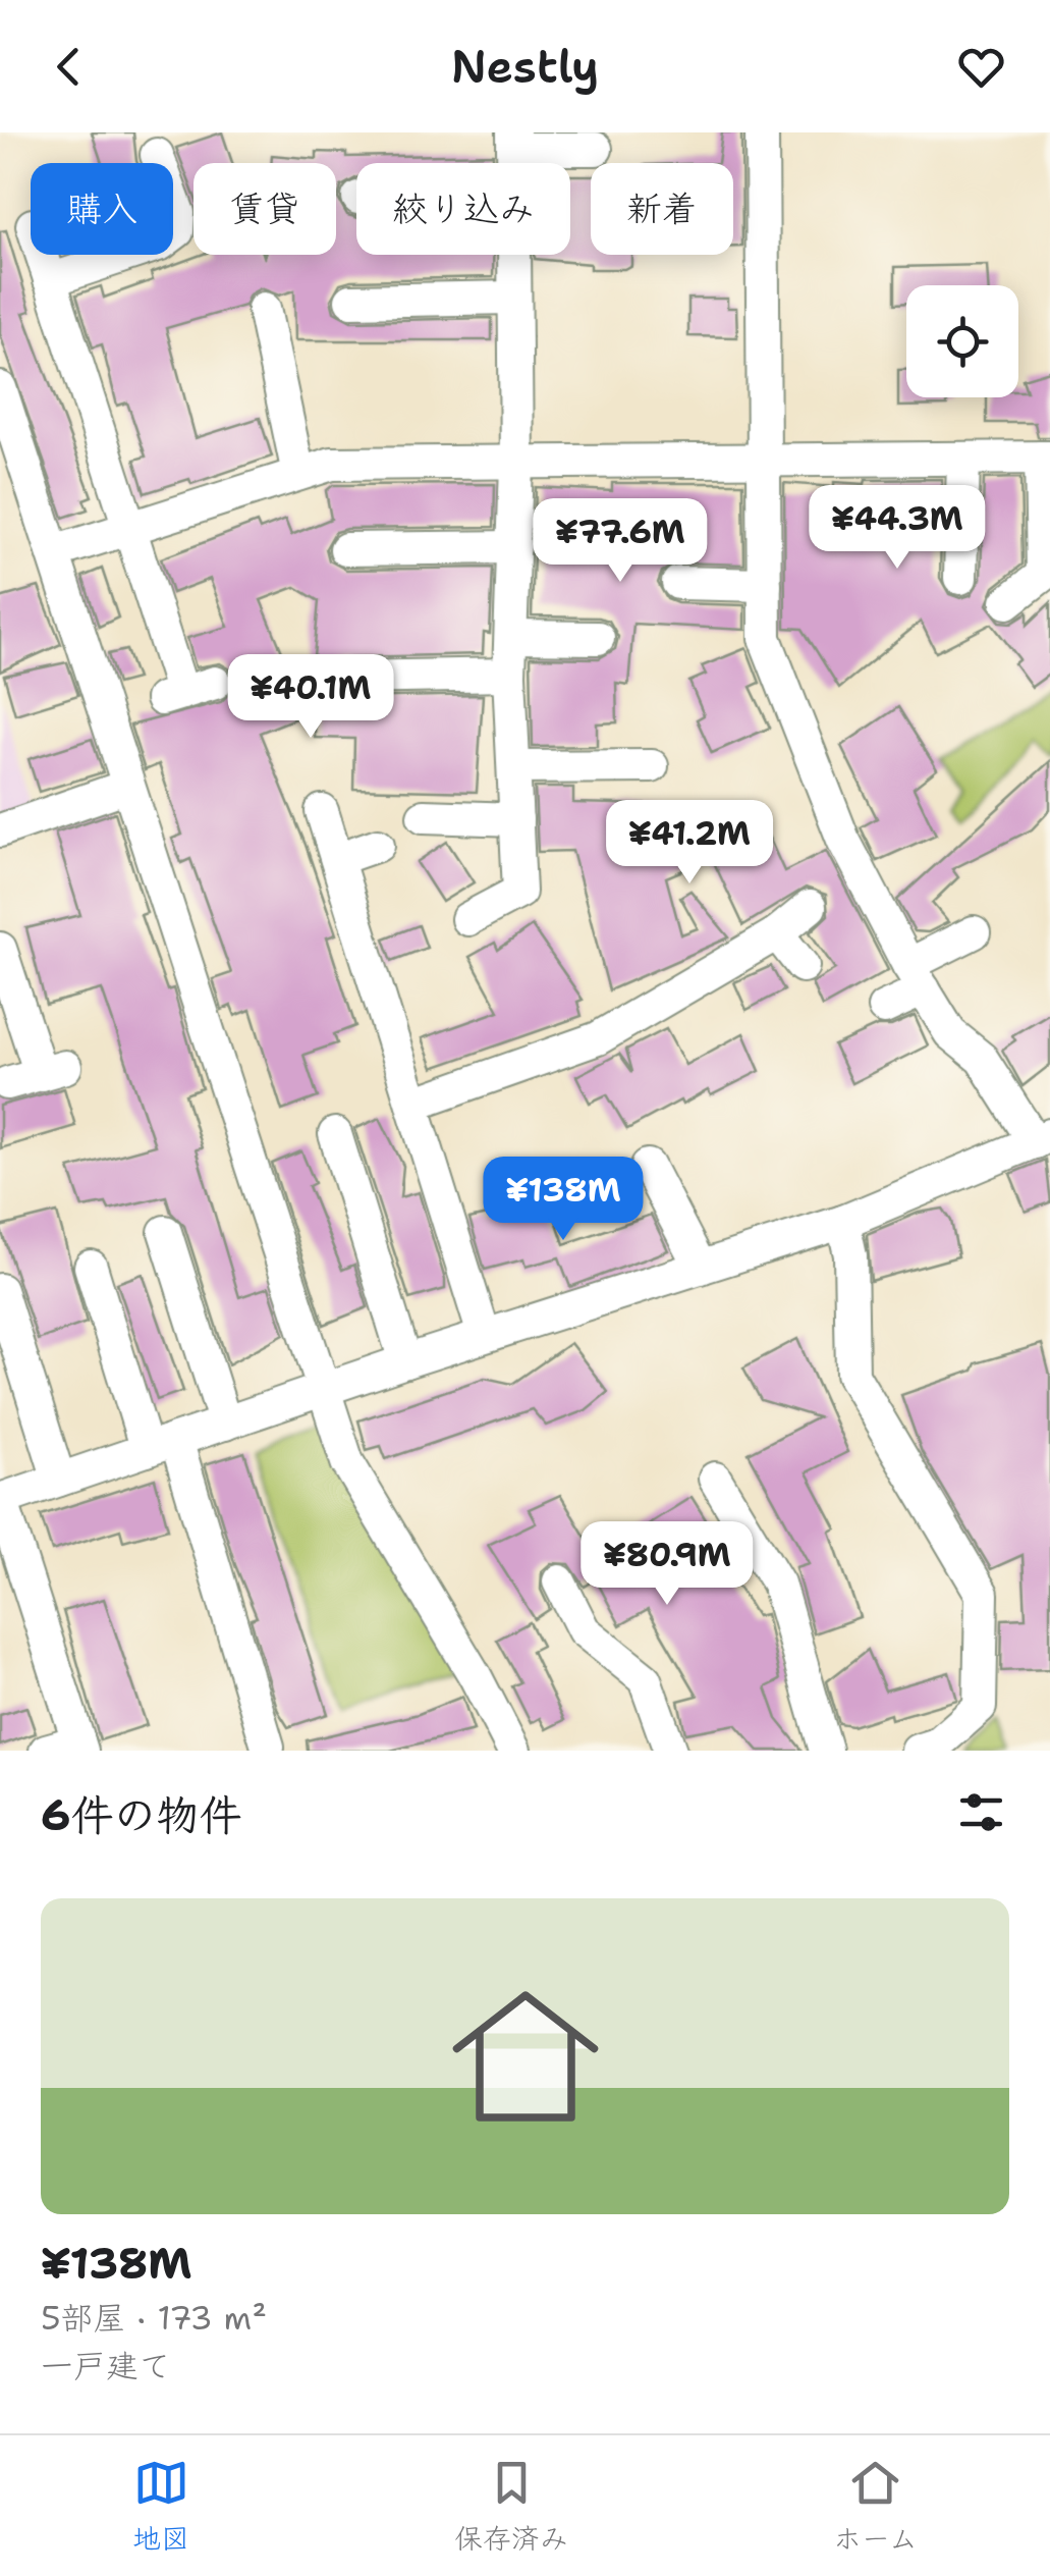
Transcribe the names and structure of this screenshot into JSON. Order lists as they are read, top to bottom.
{
  "page": {
    "header": "Nestly",
    "chip": [
      "購入",
      "賃貸",
      "絞り込み",
      "新着"
    ],
    "price": [
      "¥44.3M",
      "¥77.6M",
      "¥40.1M",
      "¥41.2M",
      "¥138M",
      "¥80.9M"
    ],
    "heading": "6件の物件",
    "list": [
      {
        "name": "¥138M",
        "note": "5部屋 · 173 m² · 一戸建て"
      }
    ],
    "tabs": ["地図", "保存済み", "ホーム"]
  }
}
